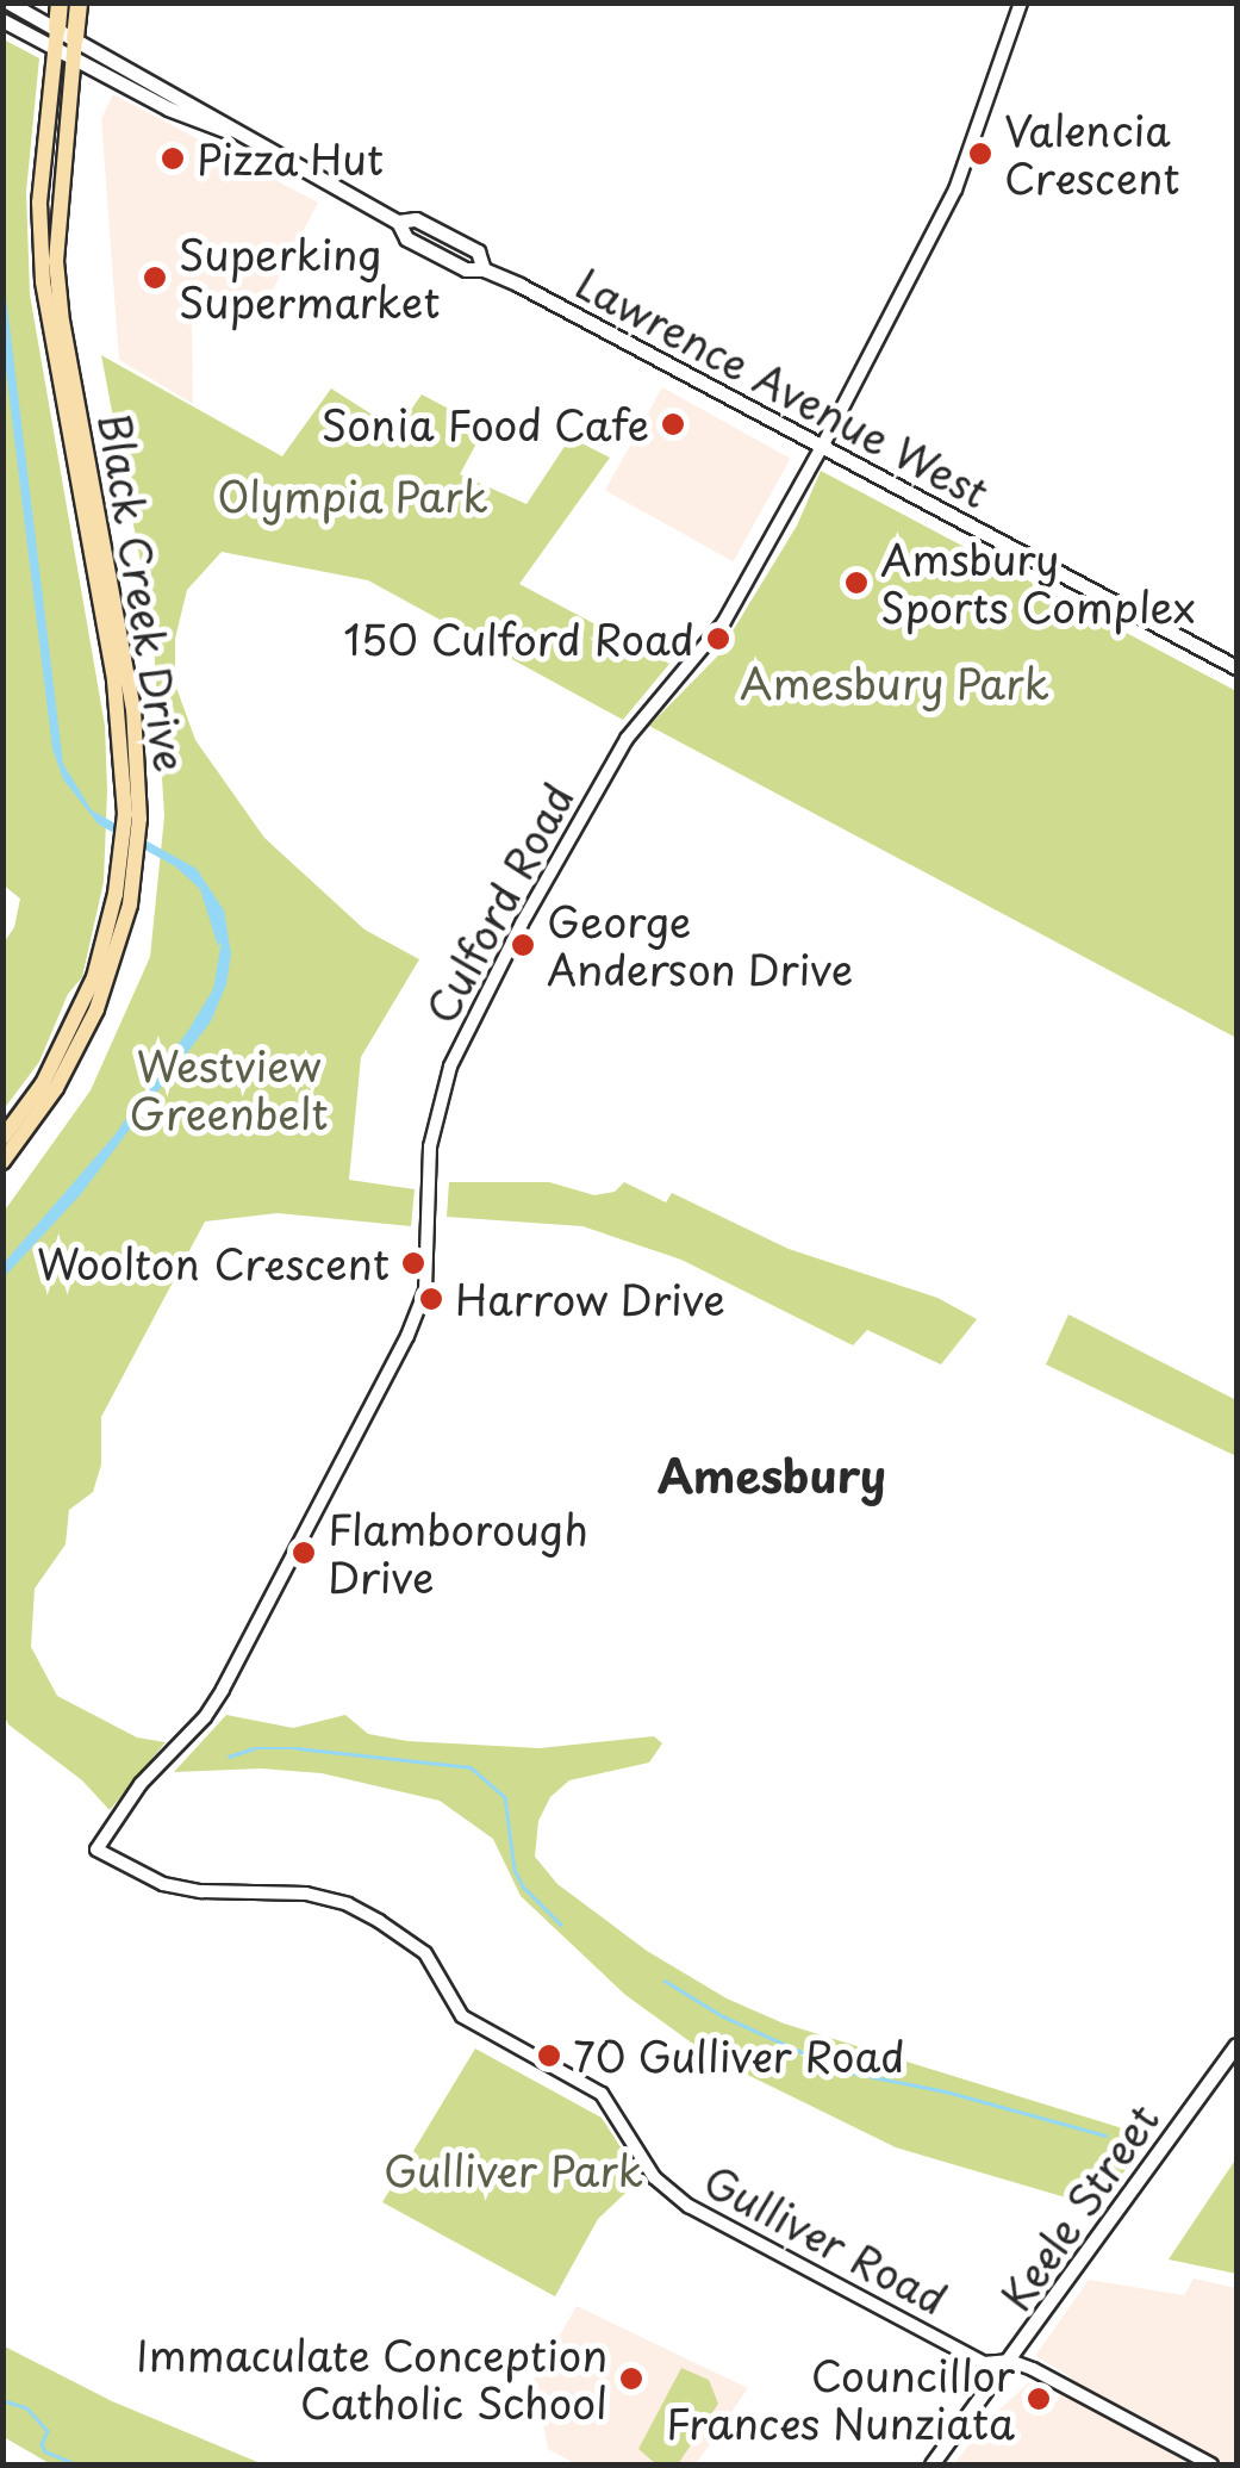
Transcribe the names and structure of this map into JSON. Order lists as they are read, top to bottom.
{
  "streets": {
    "highway": ["Black Creek Drive"],
    "main road": ["Lawrence Avenue West", "Keele Street"],
    "street": ["Culford Road", "Gulliver Road"]
  },
  "crossings": [
    ["Lawrence Avenue West", "Black Creek Drive"],
    ["Lawrence Avenue West", "Culford Road"],
    ["Culford Road", "Gulliver Road"],
    ["Keele Street", "Gulliver Road"]
  ],
  "districts": ["Amesbury"],
  "parks": [
    "Olympia Park",
    "Amesbury Park",
    "Westview Greenbelt",
    "Gulliver Park"
  ],
  "places": [
    "Valencia Crescent",
    "Pizza Hut",
    "Superking Supermarket",
    "Sonia Food Cafe",
    "Amsbury Sports Complex",
    "150 Culford Road",
    "George Anderson Drive",
    "Woolton Crescent",
    "Harrow Drive",
    "Flamborough Drive",
    "70 Gulliver Road",
    "Immaculate Conception Catholic School",
    "Councillor Frances Nunziata"
  ]
}
